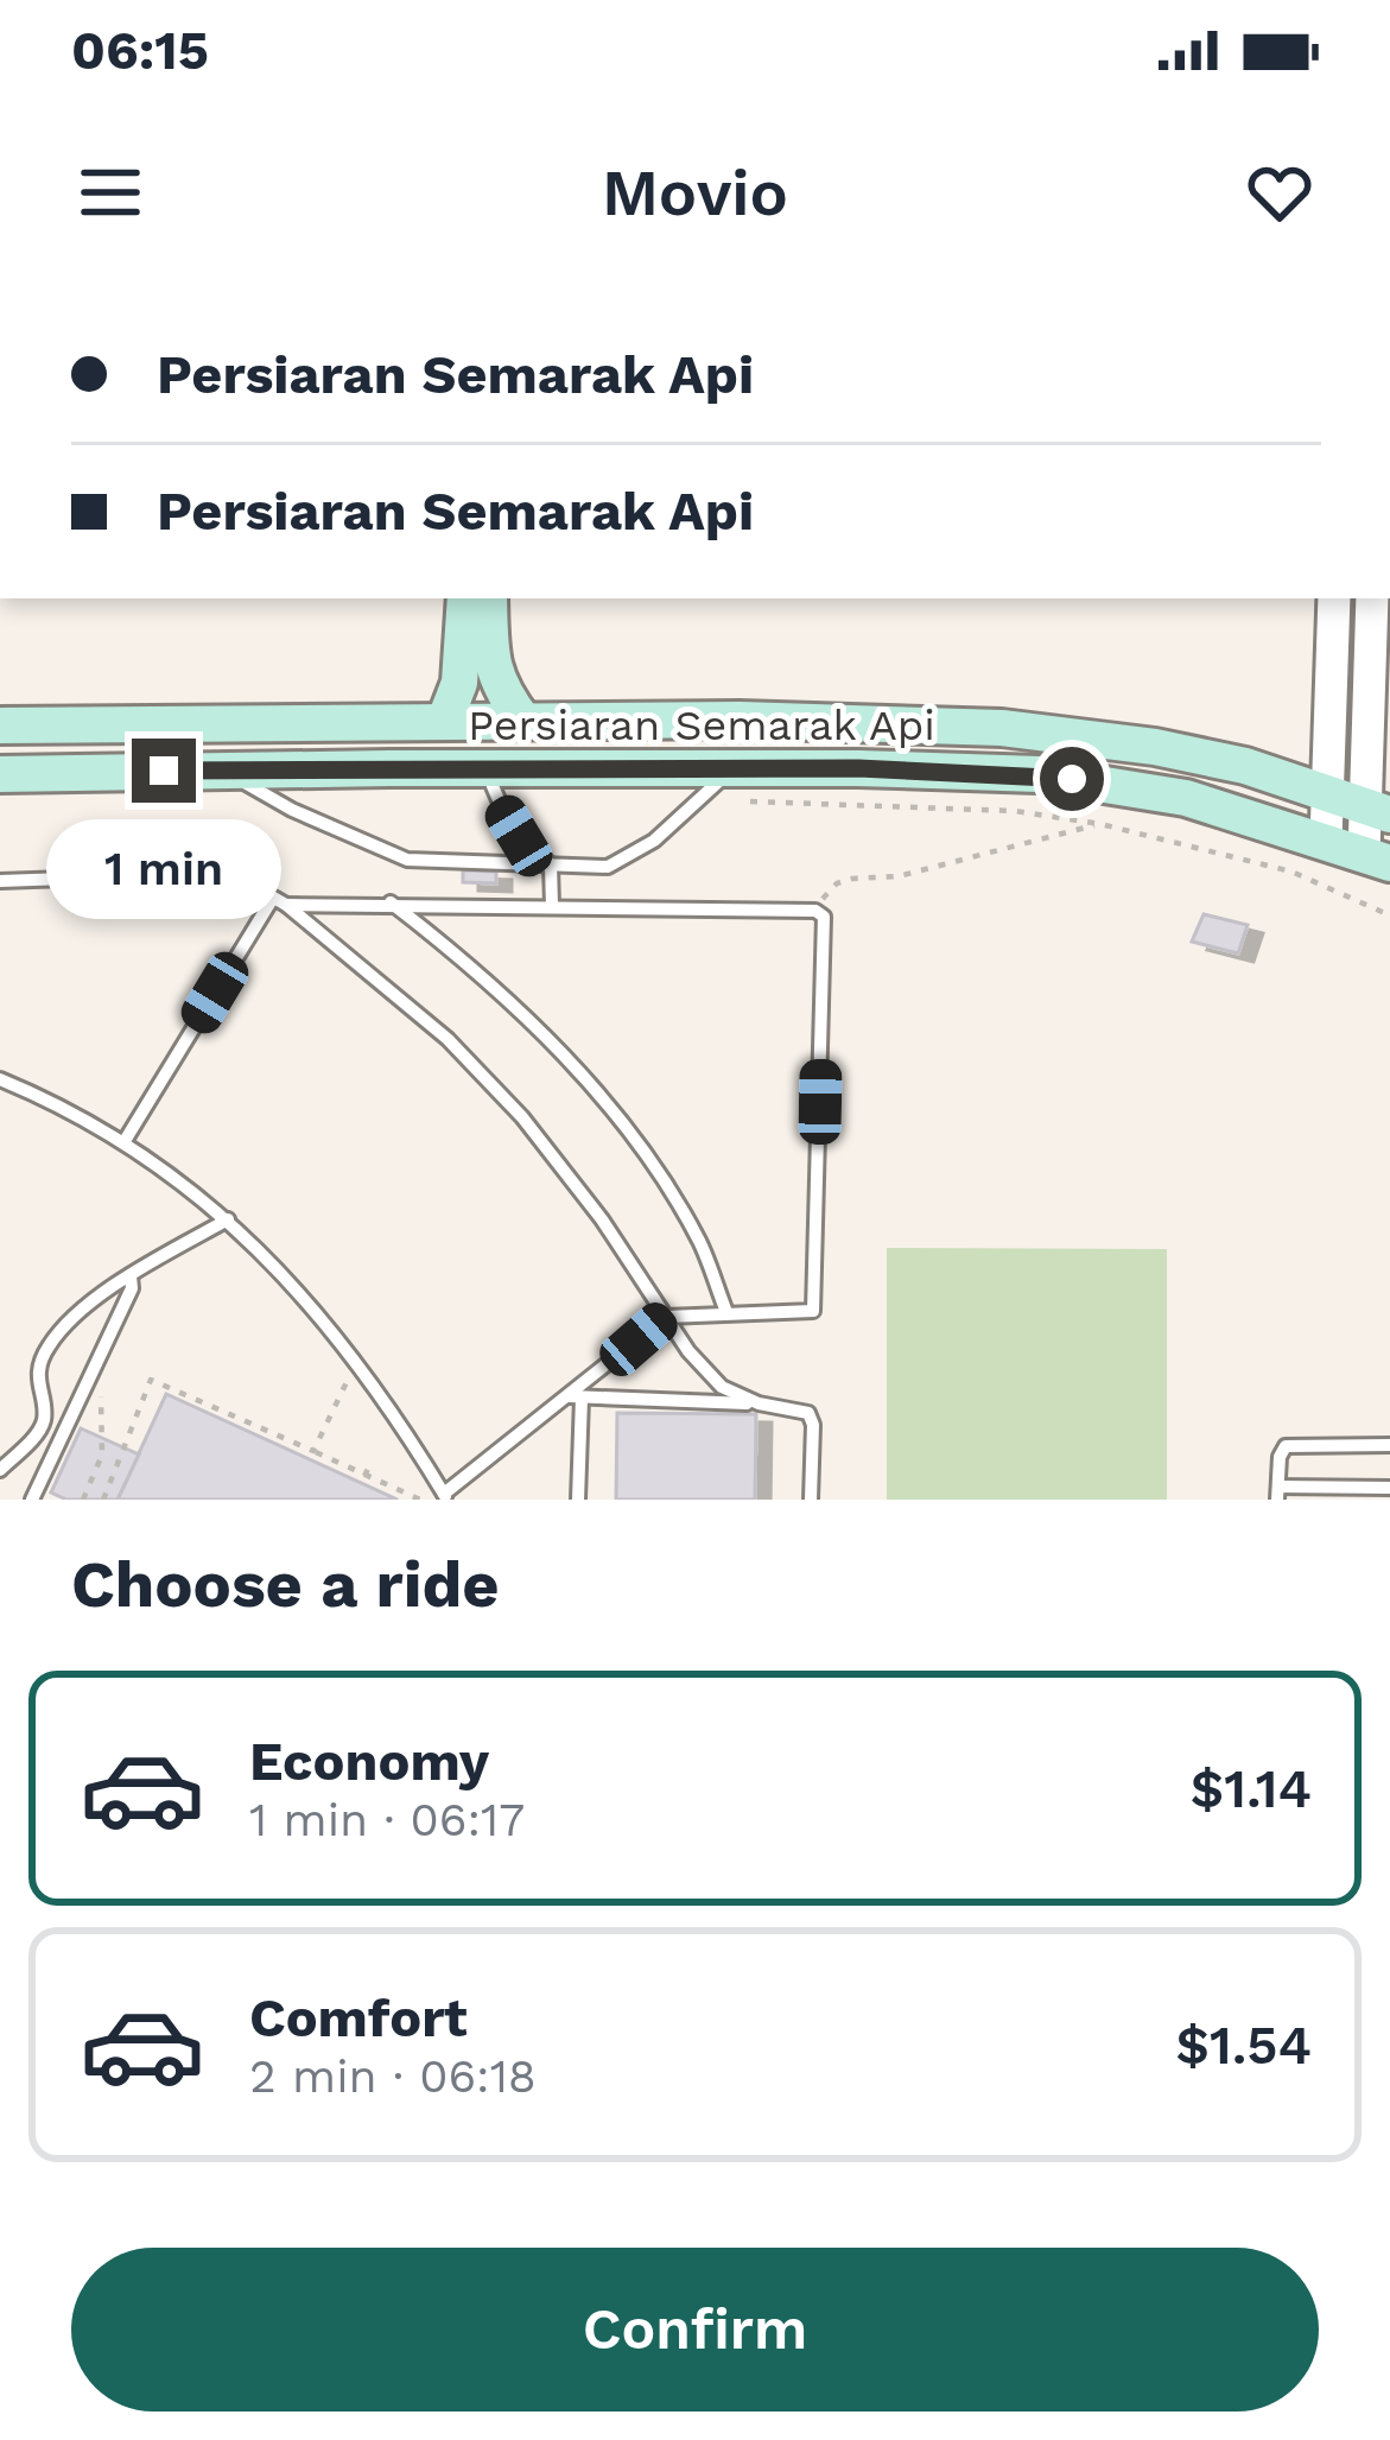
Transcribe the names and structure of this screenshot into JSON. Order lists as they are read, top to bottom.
{
  "streets": {
    "main road": ["Persiaran Semarak Api"]
  },
  "page": {
    "status": "06:15",
    "header": "Movio",
    "banner": ["Persiaran Semarak Api", "Persiaran Semarak Api"],
    "bubble": "1 min",
    "heading": "Choose a ride",
    "list": [
      {
        "name": "Economy",
        "note": "1 min · 06:17",
        "value": "$1.14"
      },
      {
        "name": "Comfort",
        "note": "2 min · 06:18",
        "value": "$1.54"
      }
    ],
    "buttons": "Confirm"
  }
}
